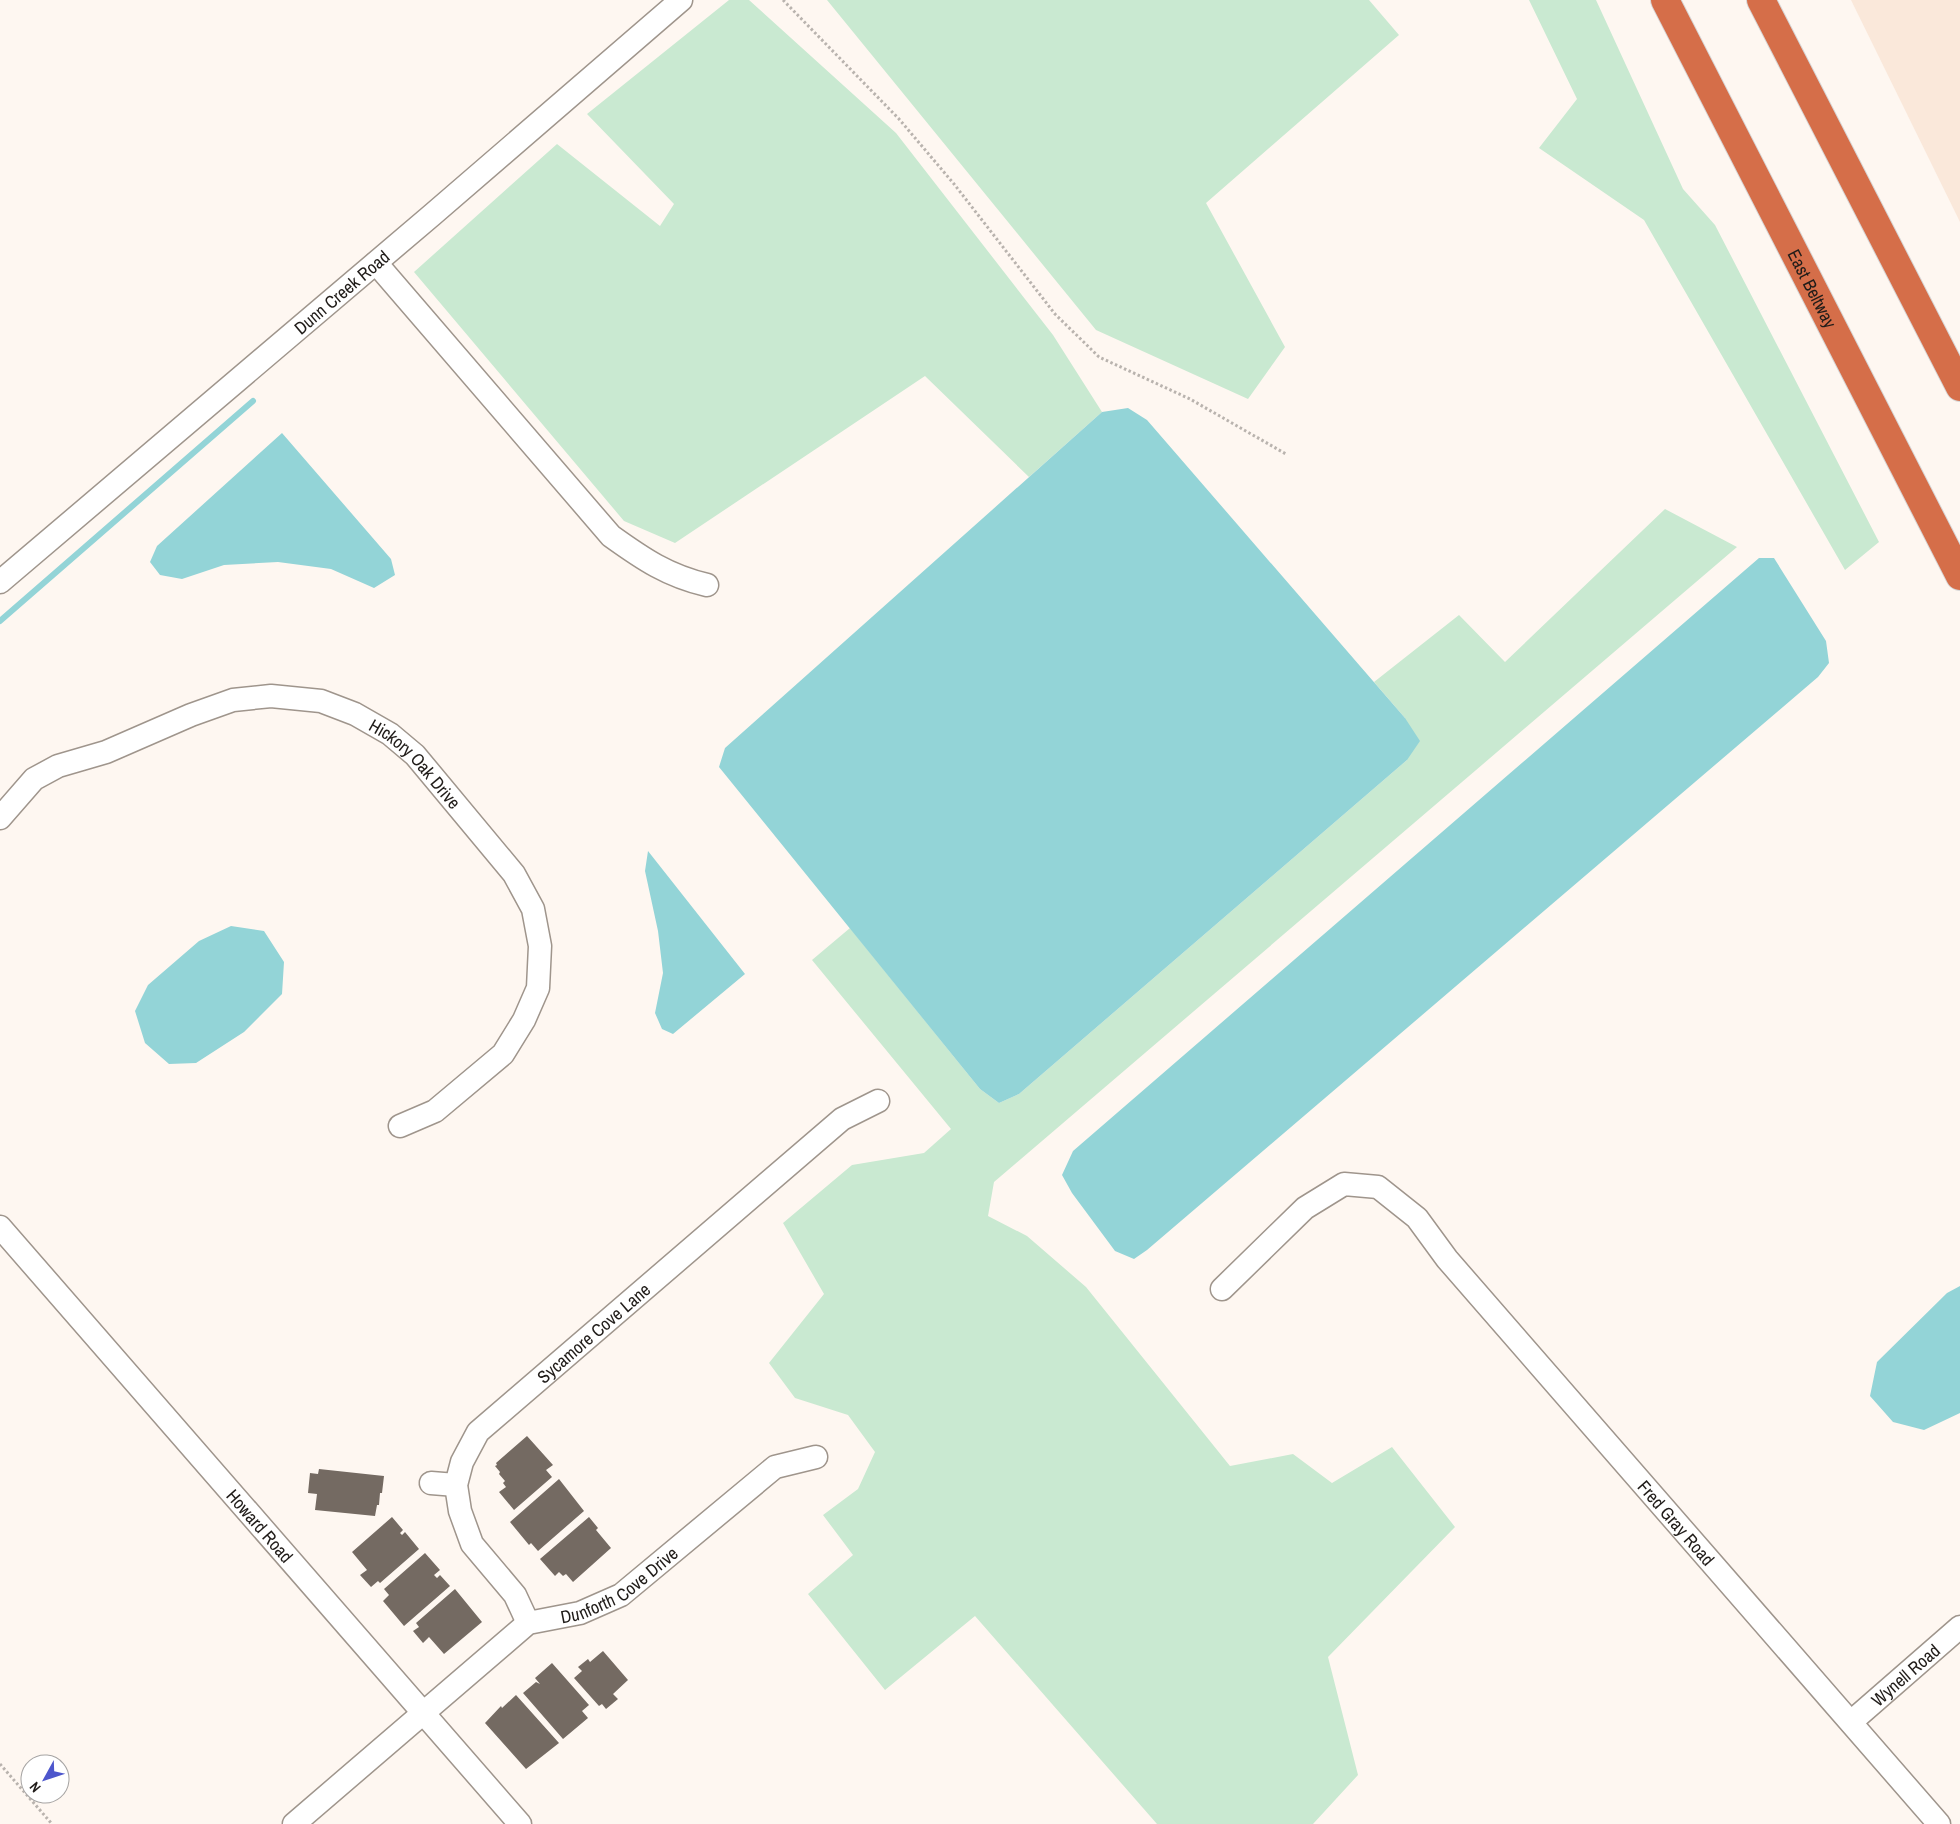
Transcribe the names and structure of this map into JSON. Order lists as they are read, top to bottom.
{
  "streets": {
    "highway": ["East Beltway"],
    "street": [
      "Dunn Creek Road",
      "Hickory Oak Drive",
      "Sycamore Cove Lane",
      "Fred Gray Road",
      "Howard Road",
      "Dunforth Cove Drive",
      "Wynell Road"
    ]
  },
  "crossings": [
    ["Sycamore Cove Lane", "Dunforth Cove Drive"],
    ["Fred Gray Road", "Wynell Road"],
    ["Howard Road", "Dunforth Cove Drive"]
  ],
  "north": "bottom left"
}
